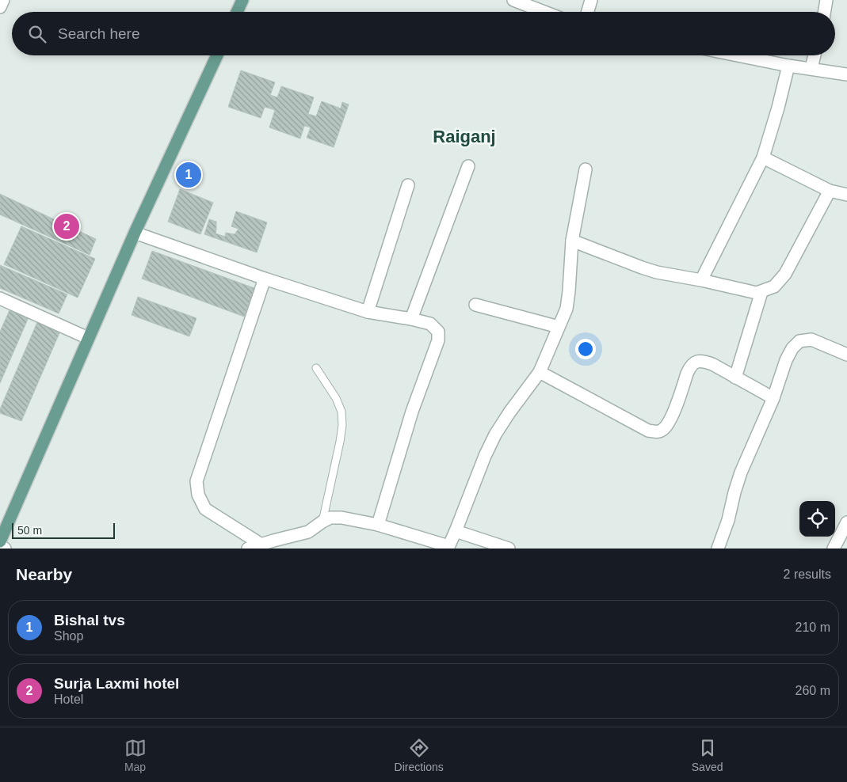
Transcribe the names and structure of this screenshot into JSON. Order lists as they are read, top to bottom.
{
  "districts": ["Raiganj"],
  "scale_bar": "50 m",
  "page": {
    "search": "Search here",
    "pins": ["1", "2"],
    "scale": "50 m",
    "heading": ["Nearby", "2 results"],
    "list": [
      {
        "mark": "1",
        "name": "Bishal tvs",
        "note": "Shop",
        "value": "210 m"
      },
      {
        "mark": "2",
        "name": "Surja Laxmi hotel",
        "note": "Hotel",
        "value": "260 m"
      }
    ],
    "nav": ["Map", "Directions", "Saved"]
  }
}
